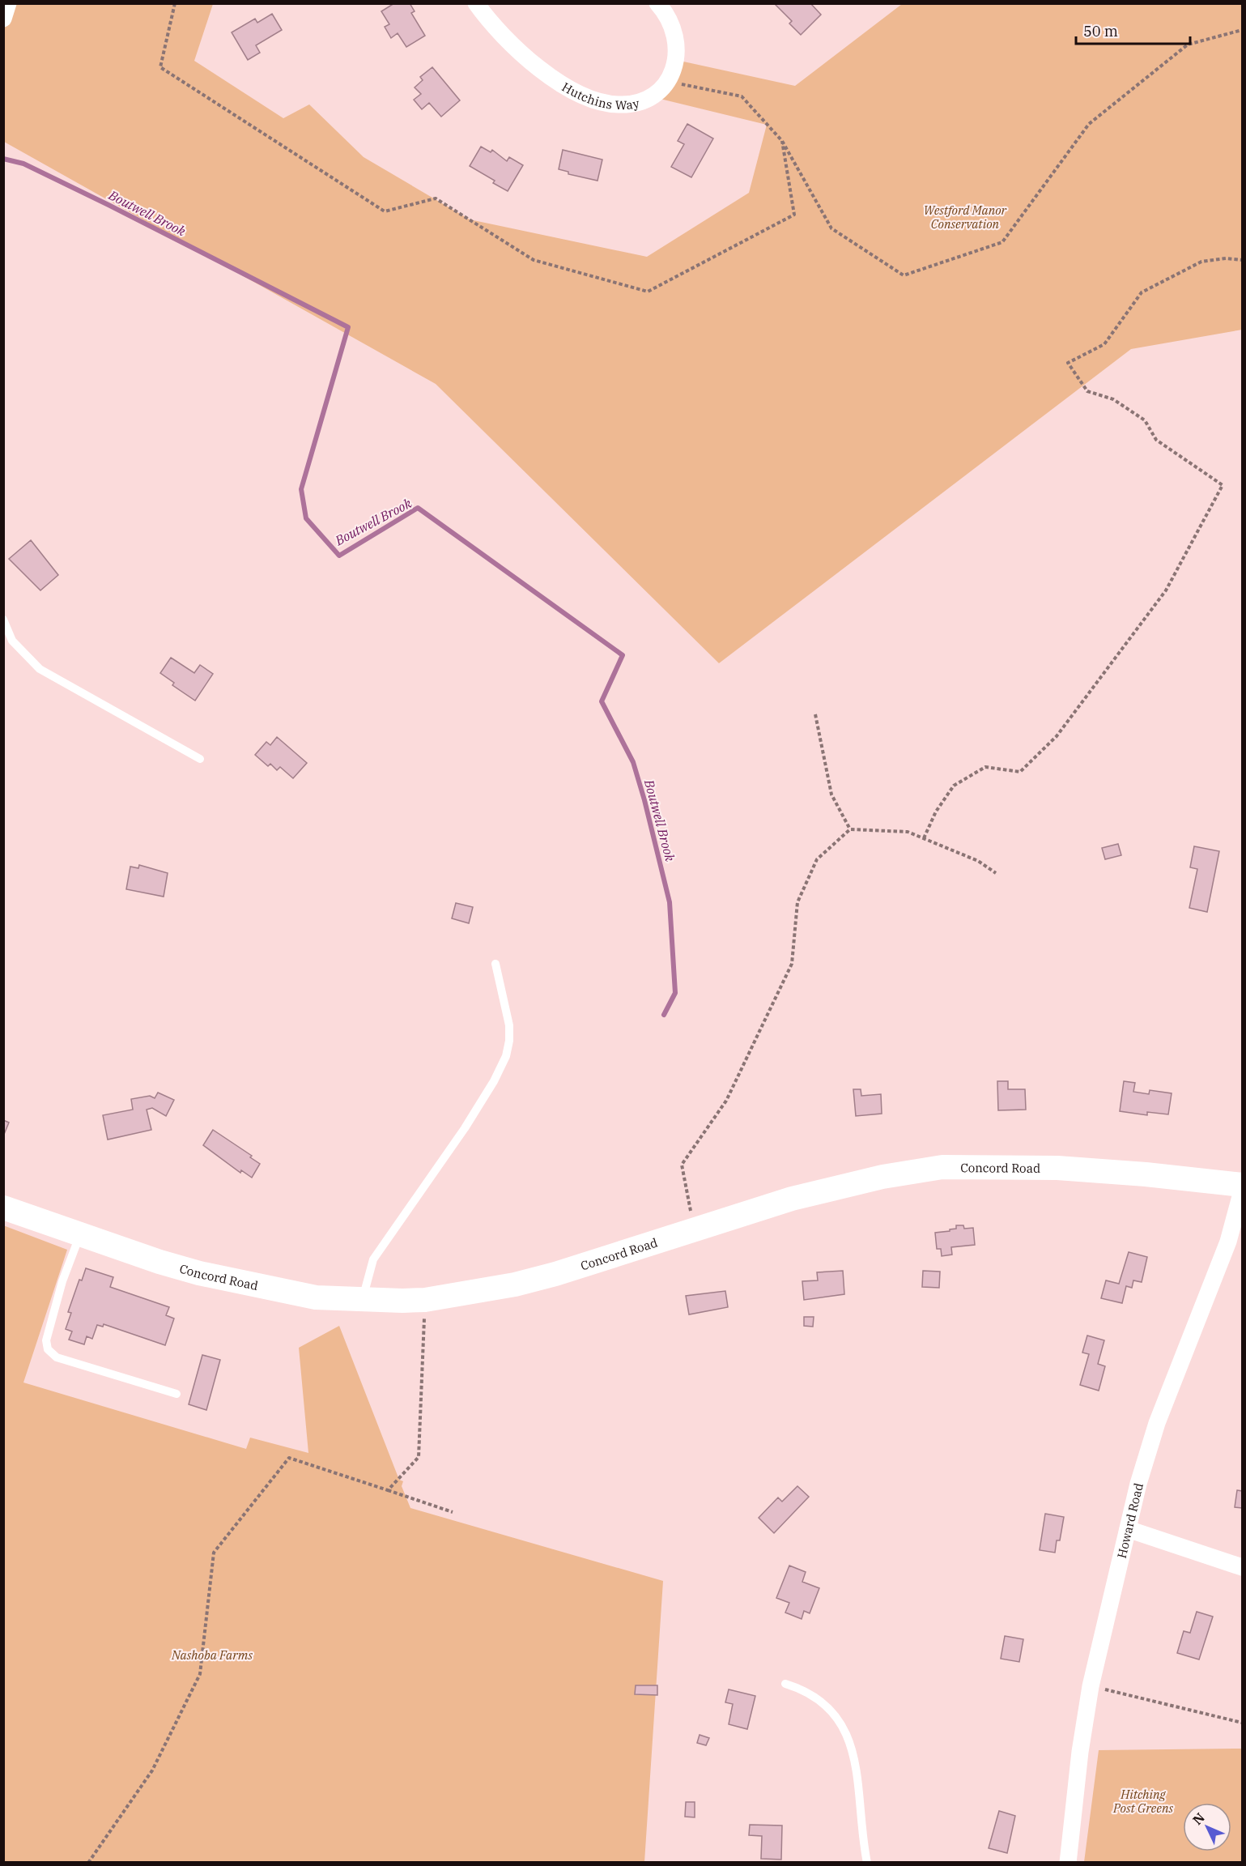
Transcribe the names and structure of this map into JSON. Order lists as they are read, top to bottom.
{
  "streets": {
    "main road": ["Concord Road"],
    "street": ["Hutchins Way", "Howard Road"]
  },
  "water": ["Boutwell Brook"],
  "parks": ["Westford Manor Conservation", "Nashoba Farms", "Hitching Post Greens"],
  "scale_bar": "50 m",
  "north": "top left"
}
